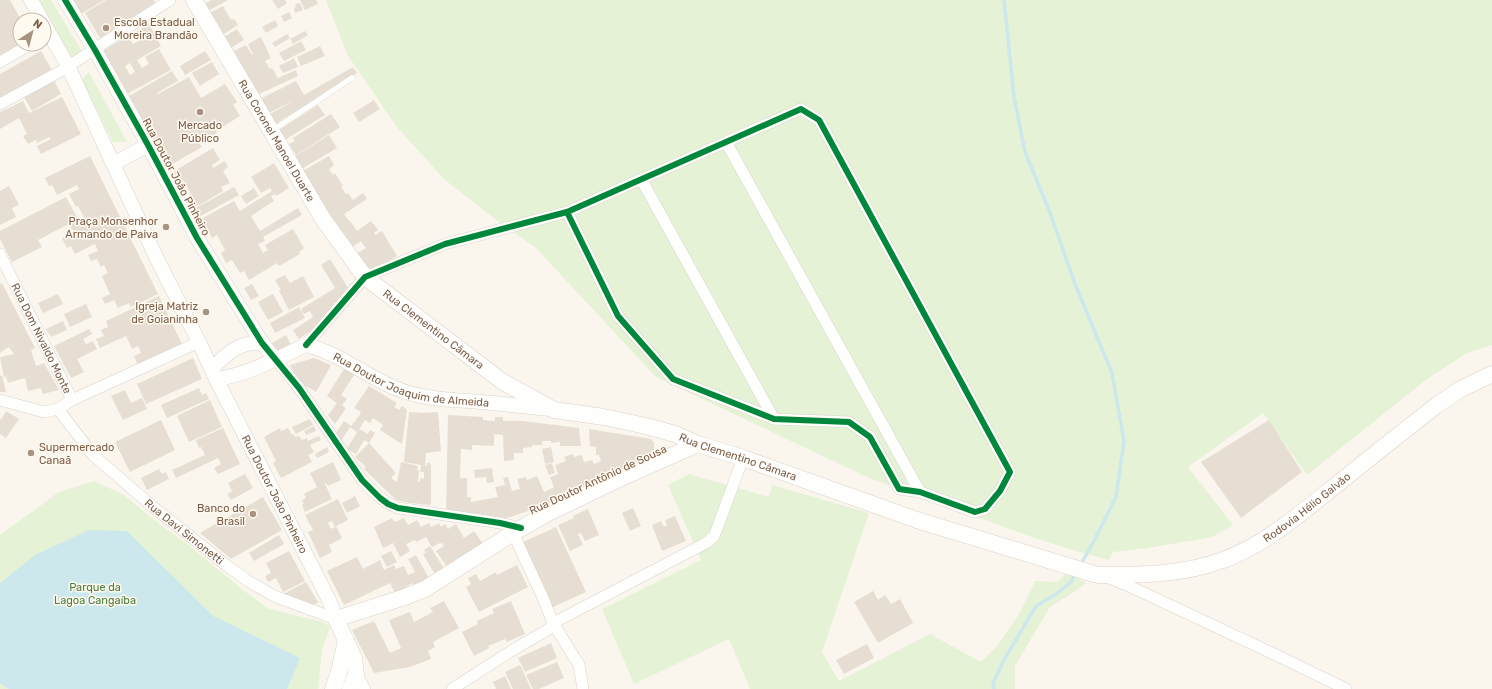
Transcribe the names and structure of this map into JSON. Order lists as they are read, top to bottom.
{
  "streets": {
    "main road": [
      "Rua Coronel Manoel Duarte",
      "Rua Clementino Câmara",
      "Rua Doutor Antônio de Sousa",
      "Rodovia Hélio Galvão"
    ],
    "street": [
      "Rua Doutor João Pinheiro",
      "Rua Dom Nivaldo Monte",
      "Rua Doutor Joaquim de Almeida",
      "Rua Davi Simonetti"
    ]
  },
  "crossings": [
    ["Rua Coronel Manoel Duarte", "Rua Clementino Câmara"],
    ["Rua Doutor João Pinheiro", "Rua Doutor Antônio de Sousa"],
    ["Rua Doutor João Pinheiro", "Rua Davi Simonetti"],
    ["Rua Clementino Câmara", "Rua Doutor Joaquim de Almeida"],
    ["Rua Clementino Câmara", "Rua Doutor Antônio de Sousa"],
    ["Rua Clementino Câmara", "Rodovia Hélio Galvão"],
    ["Rua Doutor Antônio de Sousa", "Rua Davi Simonetti"]
  ],
  "parks": ["Parque da Lagoa Cangaíba"],
  "places": [
    "Escola Estadual Moreira Brandão",
    "Mercado Público",
    "Praça Monsenhor Armando de Paiva",
    "Igreja Matriz de Goianinha",
    "Supermercado Canaã",
    "Banco do Brasil"
  ],
  "north": "top right"
}
